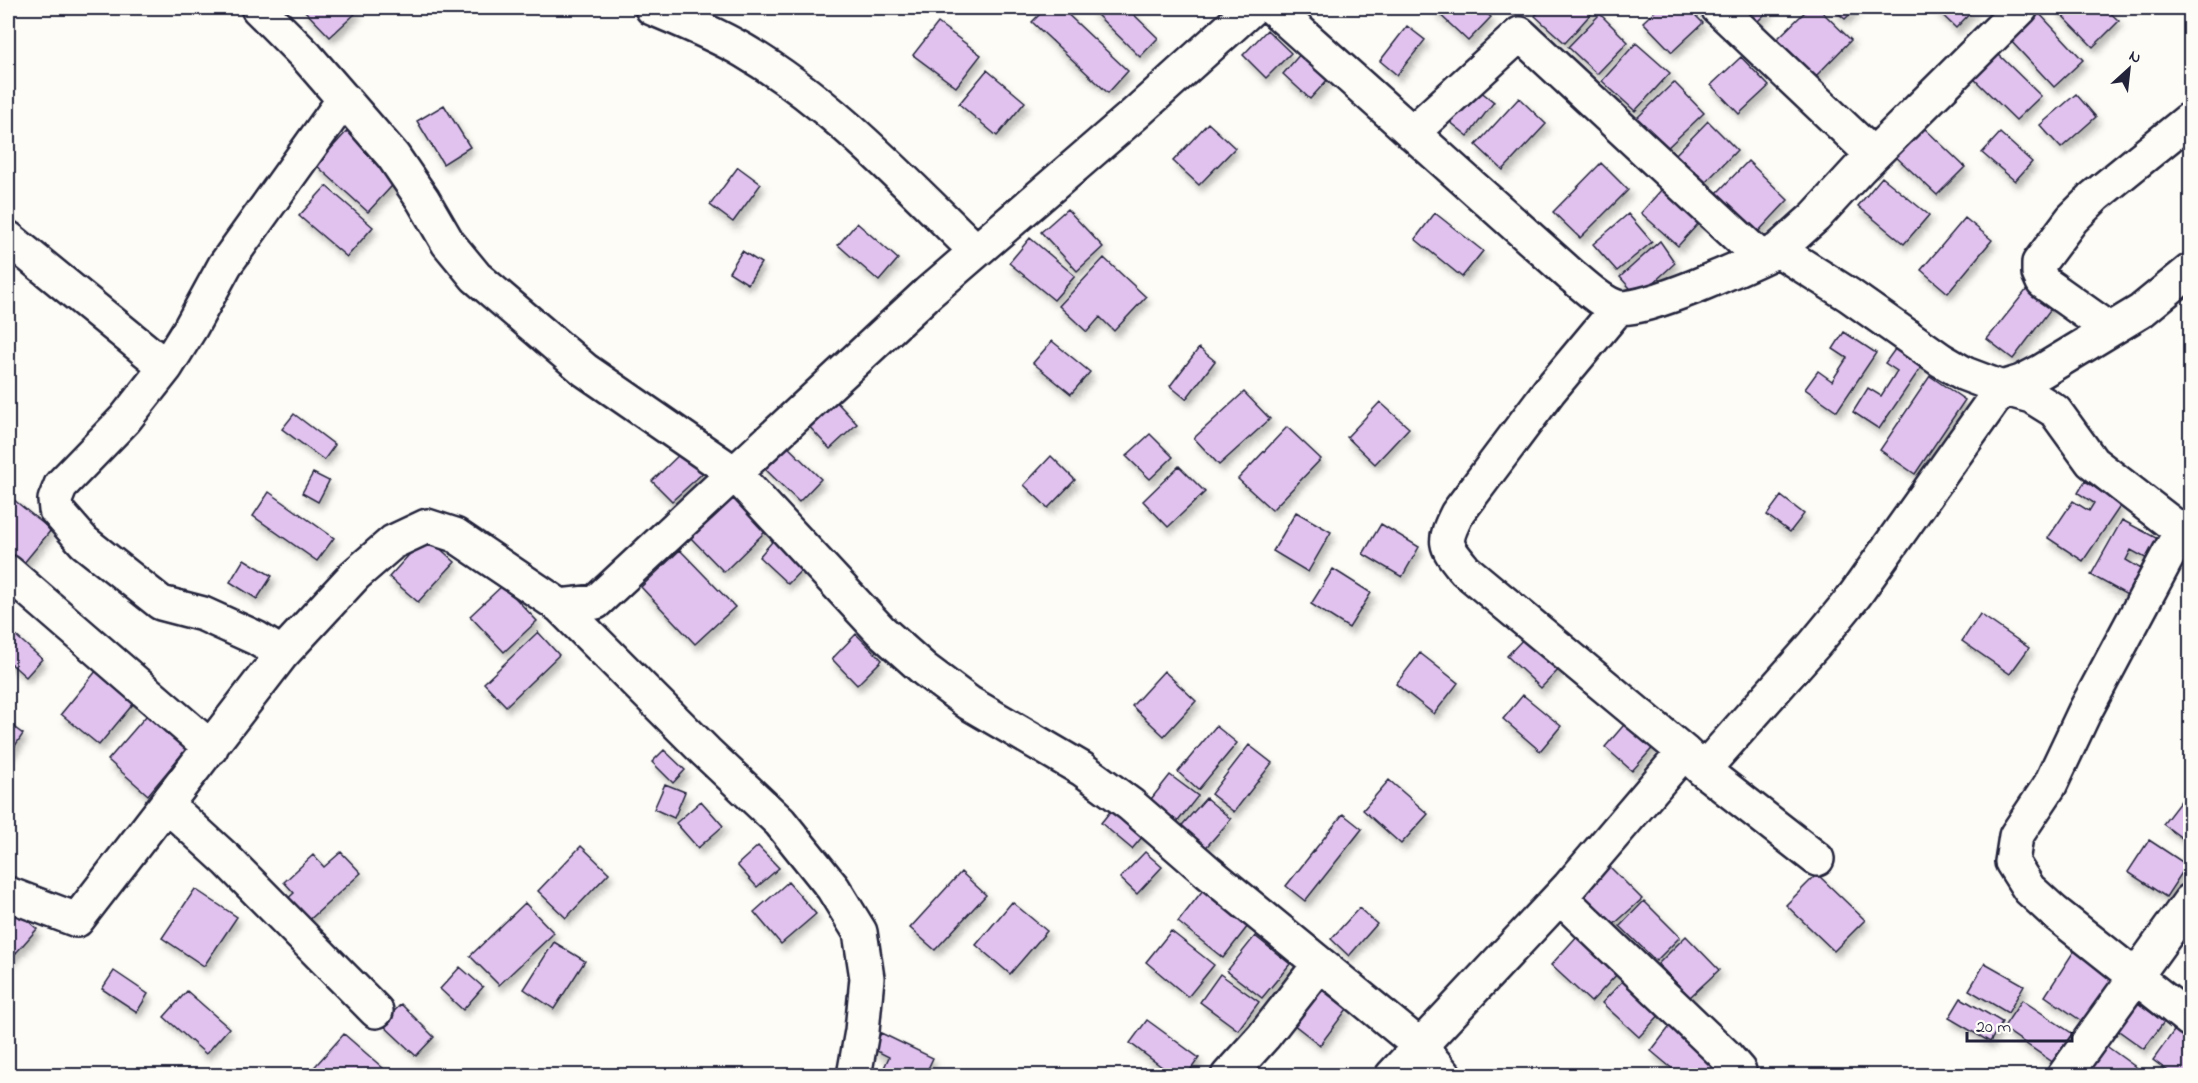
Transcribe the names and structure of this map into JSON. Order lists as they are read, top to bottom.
{
  "scale_bar": "20 m",
  "north": "top right"
}
